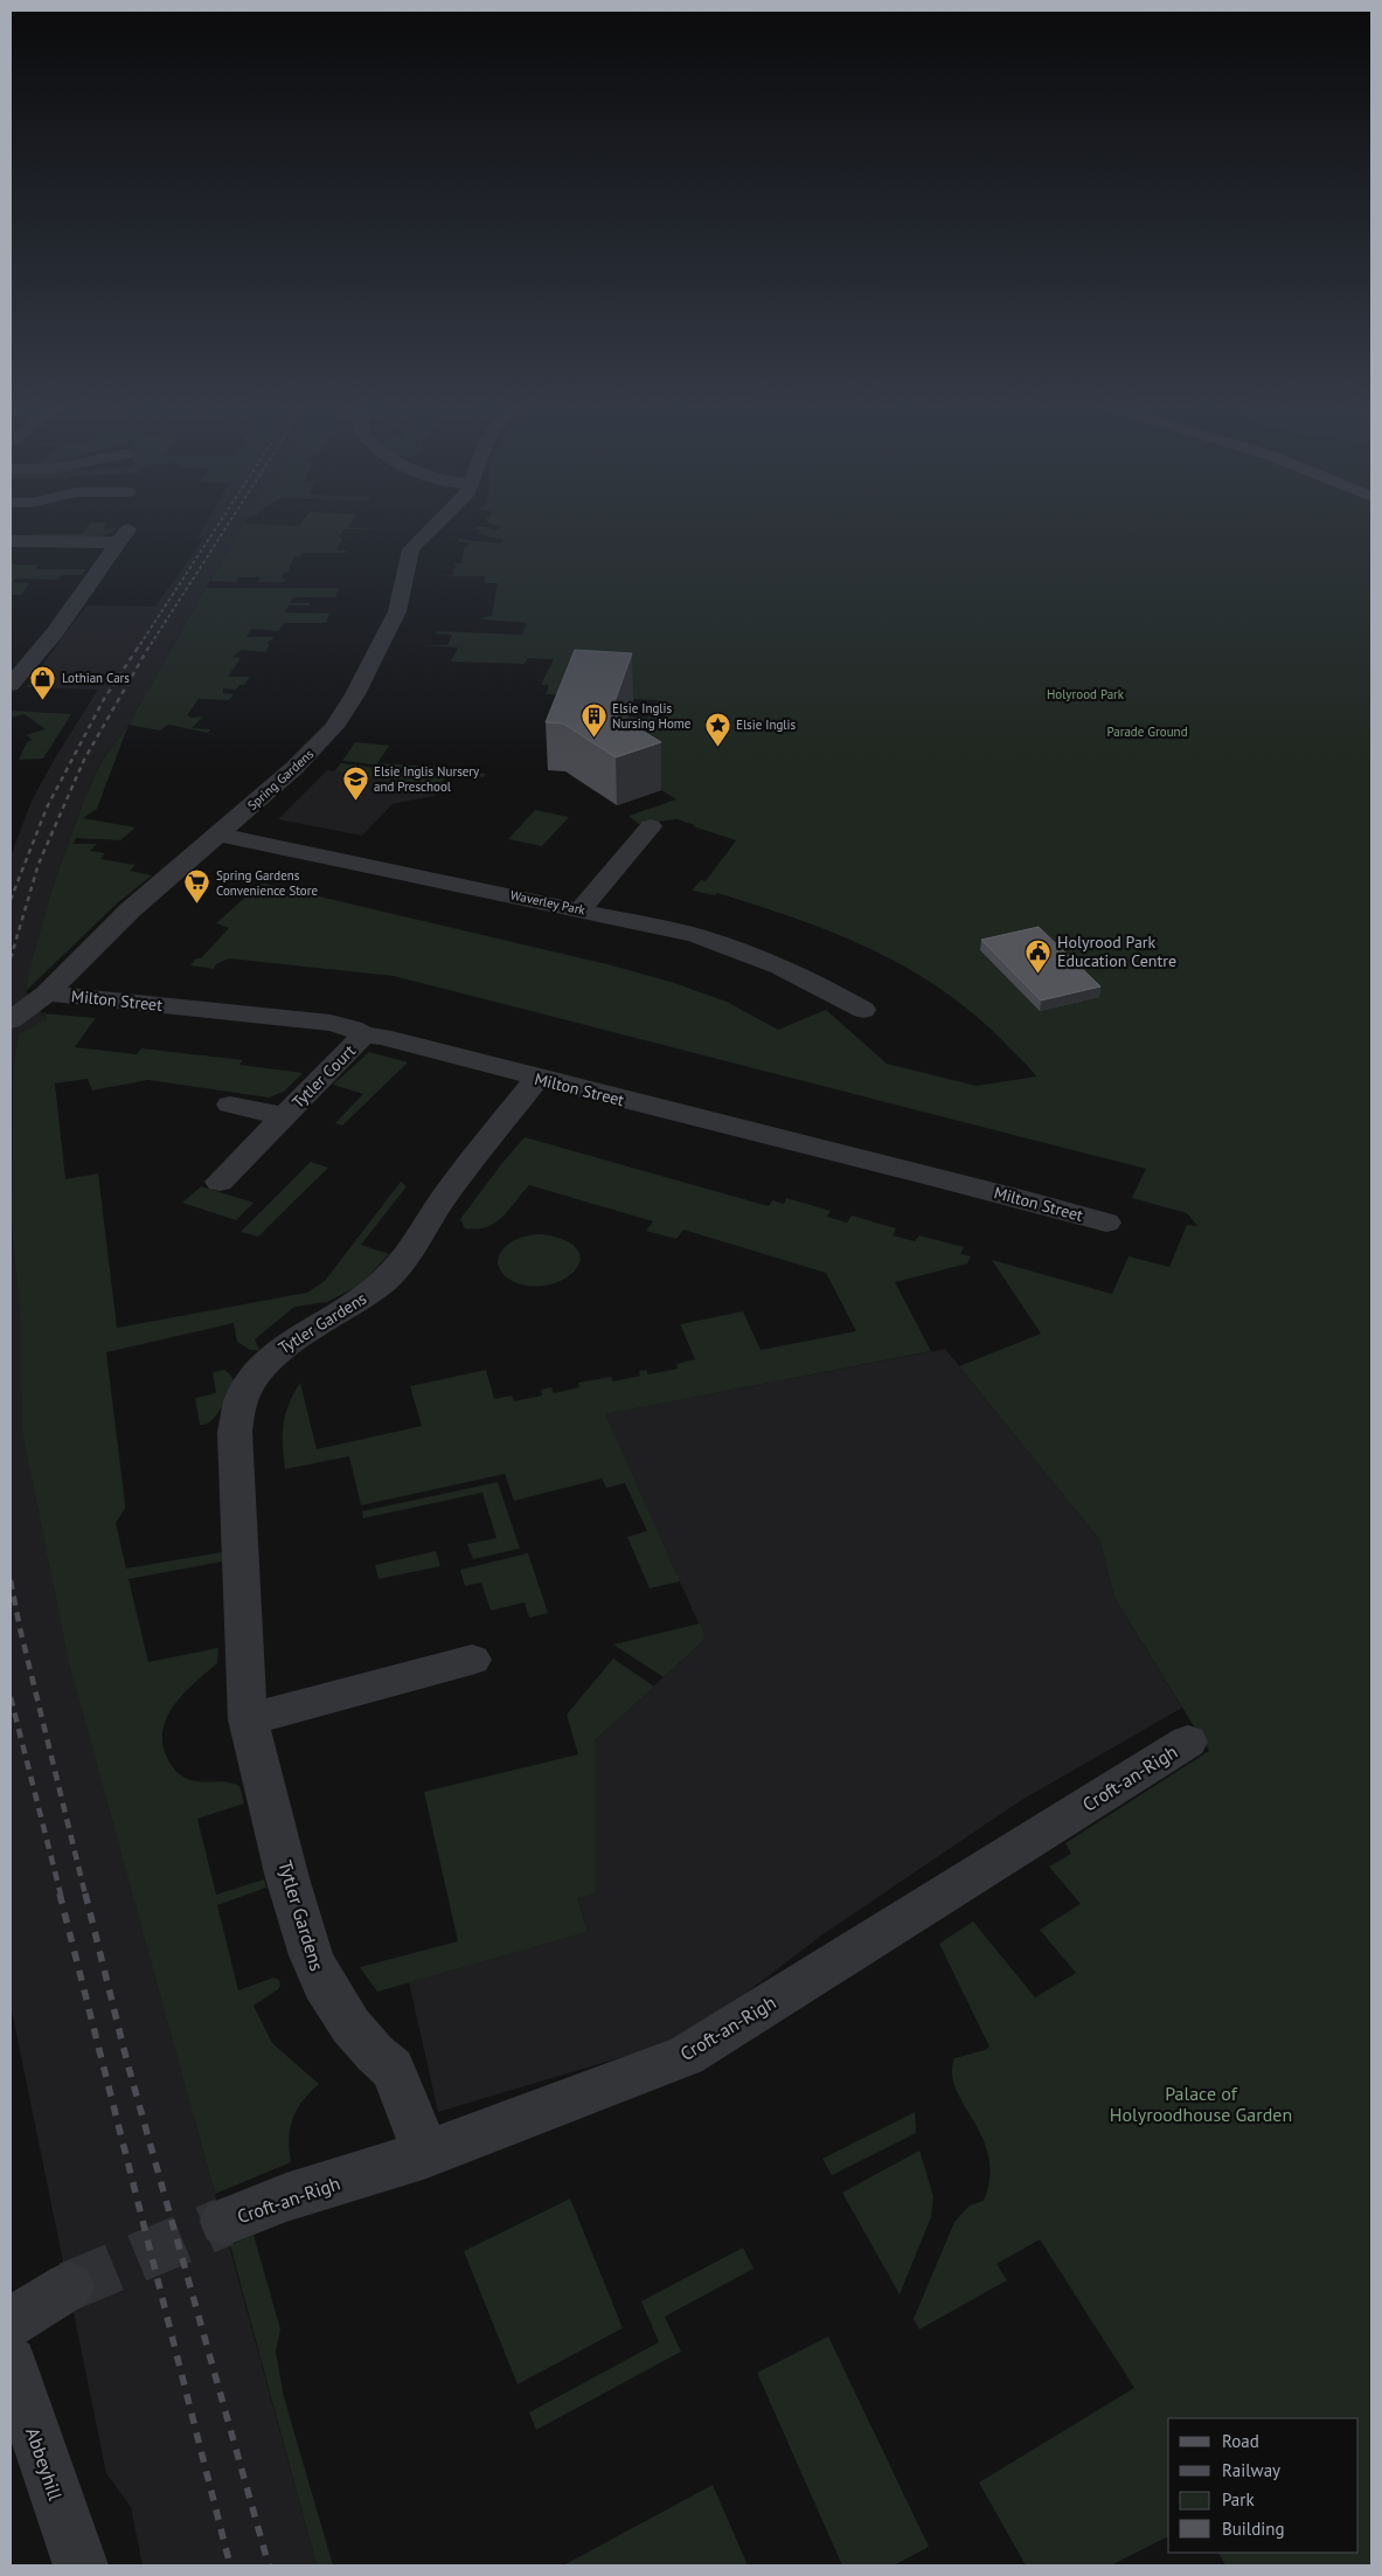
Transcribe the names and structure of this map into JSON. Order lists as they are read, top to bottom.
{
  "streets": {
    "street": [
      "Spring Gardens",
      "Waverley Park",
      "Milton Street",
      "Tytler Court",
      "Tytler Gardens",
      "Croft-an-Righ",
      "Abbeyhill"
    ]
  },
  "crossings": [
    ["Spring Gardens", "Waverley Park"],
    ["Spring Gardens", "Milton Street"],
    ["Milton Street", "Tytler Court"],
    ["Milton Street", "Tytler Gardens"],
    ["Tytler Gardens", "Croft-an-Righ"]
  ],
  "parks": ["Holyrood Park", "Parade Ground", "Palace of Holyroodhouse Garden"],
  "places": {
    "shop": ["Lothian Cars"],
    "building": ["Elsie Inglis Nursing Home"],
    "place": ["Elsie Inglis"],
    "school or university": ["Elsie Inglis Nursery and Preschool"],
    "supermarket": ["Spring Gardens Convenience Store"],
    "public building": ["Holyrood Park Education Centre"]
  },
  "legend": [
    "Road",
    "Railway",
    "Park",
    "Building"
  ]
}
